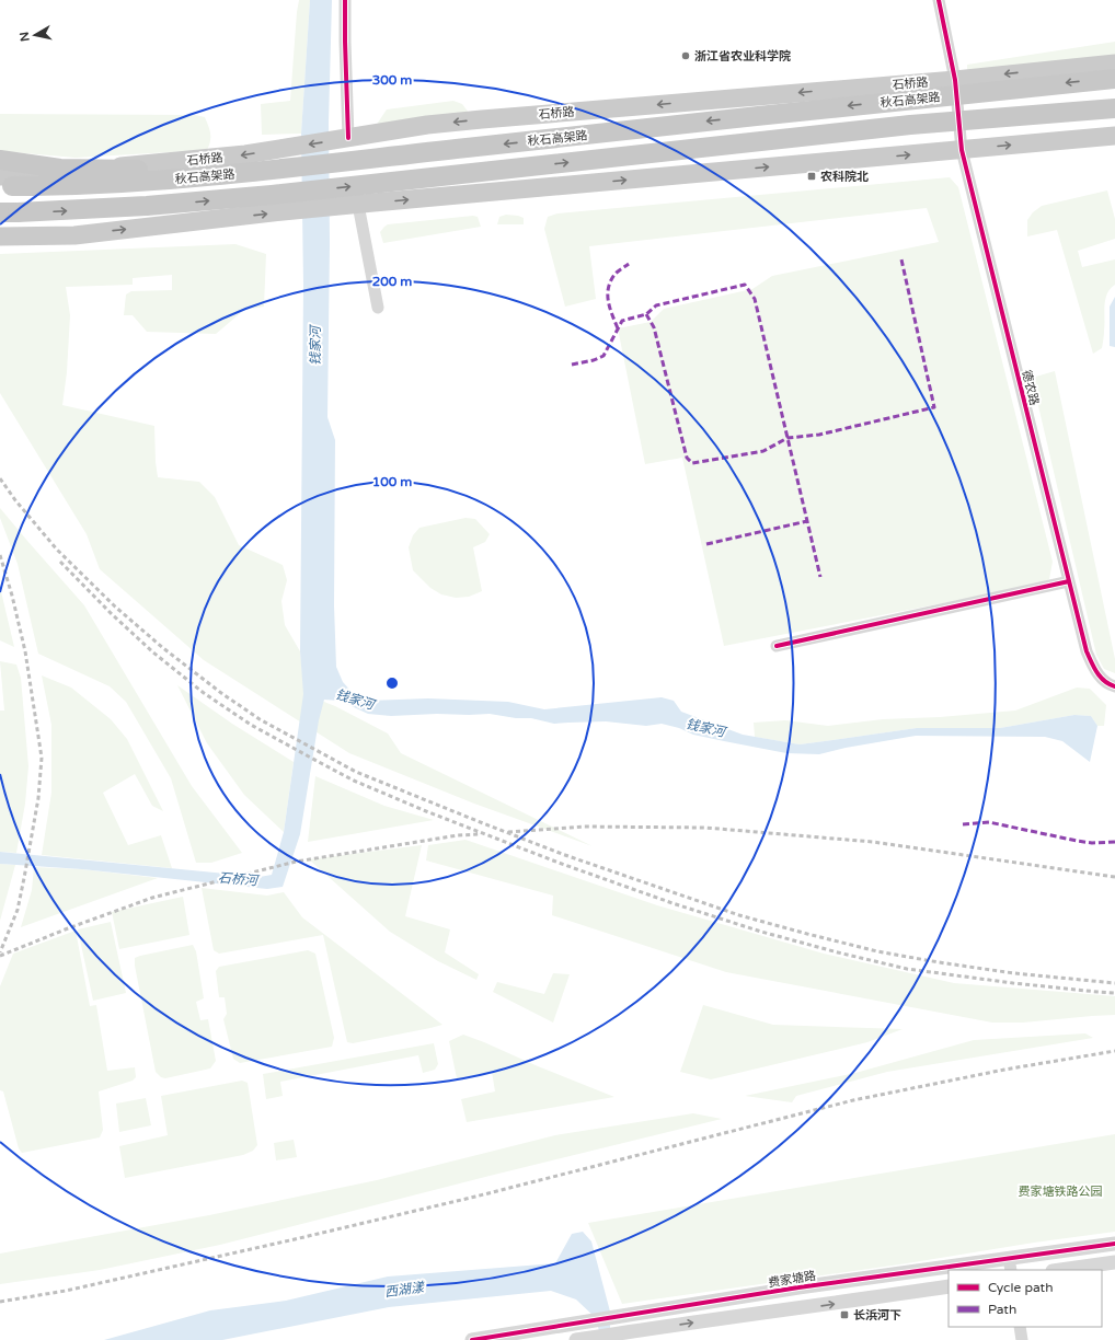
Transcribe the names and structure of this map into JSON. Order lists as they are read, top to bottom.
{
  "streets": {
    "highway": ["秋石高架路"],
    "main road": ["石桥路"],
    "street": ["德农路", "费家塘路"]
  },
  "crossings": [
    ["石桥路", "德农路"]
  ],
  "water": ["钱家河", "石桥河", "西湖漾"],
  "parks": ["费家塘铁路公园"],
  "places": {
    "other": ["浙江省农业科学院"],
    "transit": ["农科院北", "长浜河下"]
  },
  "legend": ["Cycle path", "Path"],
  "north": "left",
  "rings": ["300 m", "200 m", "100 m"]
}
